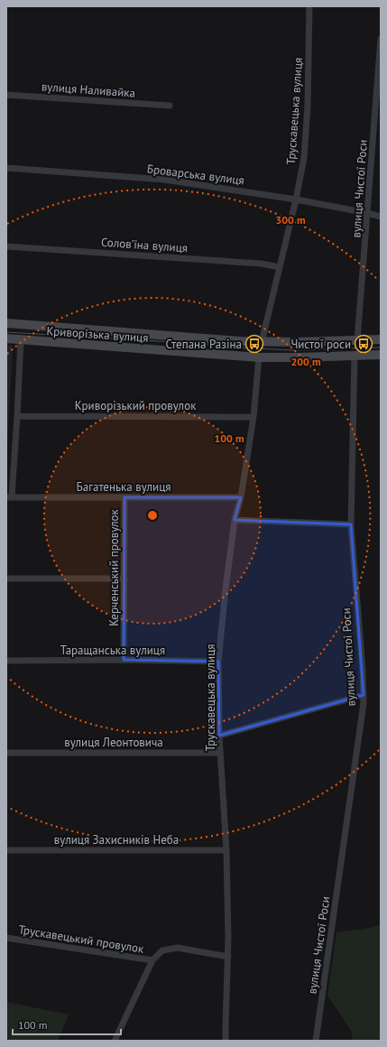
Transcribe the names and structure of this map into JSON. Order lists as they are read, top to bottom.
{
  "streets": {
    "main road": ["Криворізька вулиця"],
    "street": [
      "вулиця Наливайка",
      "Трускавецька вулиця",
      "Броварська вулиця",
      "вулиця Чистої Роси",
      "Соловʼїна вулиця",
      "Криворізький провулок",
      "Багатенька вулиця",
      "Керченський провулок",
      "Таращанська вулиця",
      "вулиця Леонтовича",
      "вулиця Захисників Неба",
      "Трускавецький провулок"
    ]
  },
  "crossings": [
    ["Трускавецька вулиця", "Броварська вулиця"],
    ["Трускавецька вулиця", "Соловʼїна вулиця"],
    ["Трускавецька вулиця", "Криворізька вулиця"],
    ["Трускавецька вулиця", "Криворізький провулок"],
    ["Трускавецька вулиця", "Багатенька вулиця"],
    ["Трускавецька вулиця", "Таращанська вулиця"],
    ["Трускавецька вулиця", "вулиця Леонтовича"],
    ["Трускавецька вулиця", "вулиця Захисників Неба"],
    ["Трускавецька вулиця", "Трускавецький провулок"],
    ["Броварська вулиця", "вулиця Чистої Роси"],
    ["вулиця Чистої Роси", "Криворізька вулиця"],
    ["Багатенька вулиця", "Керченський провулок"],
    ["Керченський провулок", "Таращанська вулиця"]
  ],
  "places": {
    "bus stop": ["Степана Разіна", "Чистої роси"]
  },
  "scale_bar": "100 m",
  "rings": ["300 m", "200 m", "100 m"]
}
